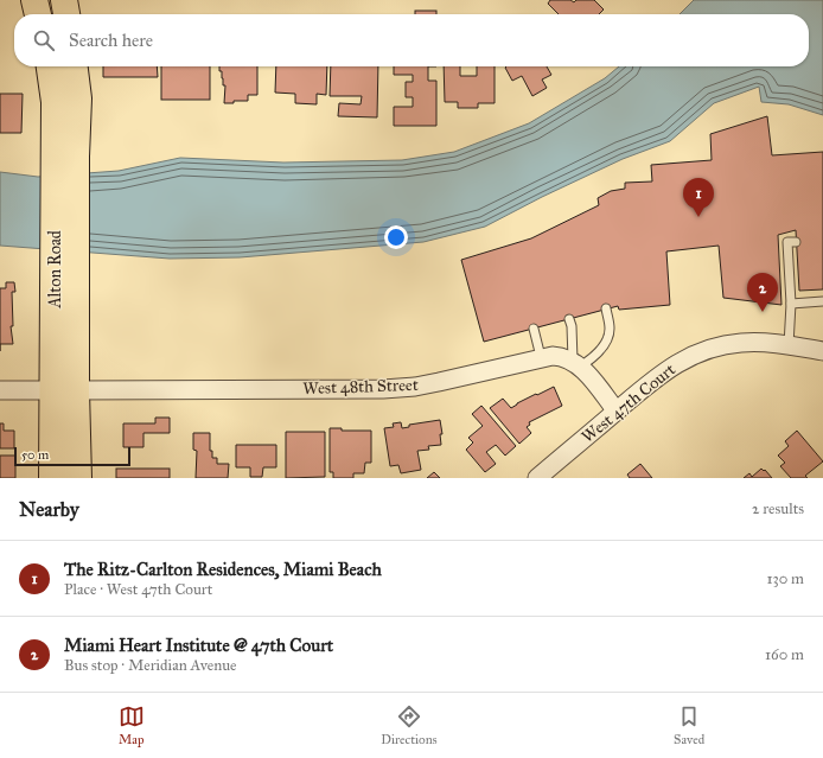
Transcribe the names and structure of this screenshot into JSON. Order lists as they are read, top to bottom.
{
  "streets": {
    "main road": ["Alton Road"],
    "street": ["West 48th Street", "West 47th Court"]
  },
  "crossings": [
    ["Alton Road", "West 48th Street"]
  ],
  "scale_bar": "50 m",
  "page": {
    "search": "Search here",
    "pins": ["1", "2"],
    "scale": "50 m",
    "heading": ["Nearby", "2 results"],
    "list": [
      {
        "mark": "1",
        "name": "The Ritz-Carlton Residences, Miami Beach",
        "note": "Place · West 47th Court",
        "value": "130 m"
      },
      {
        "mark": "2",
        "name": "Miami Heart Institute @ 47th Court",
        "note": "Bus stop · Meridian Avenue",
        "value": "160 m"
      }
    ],
    "nav": ["Map", "Directions", "Saved"]
  }
}
